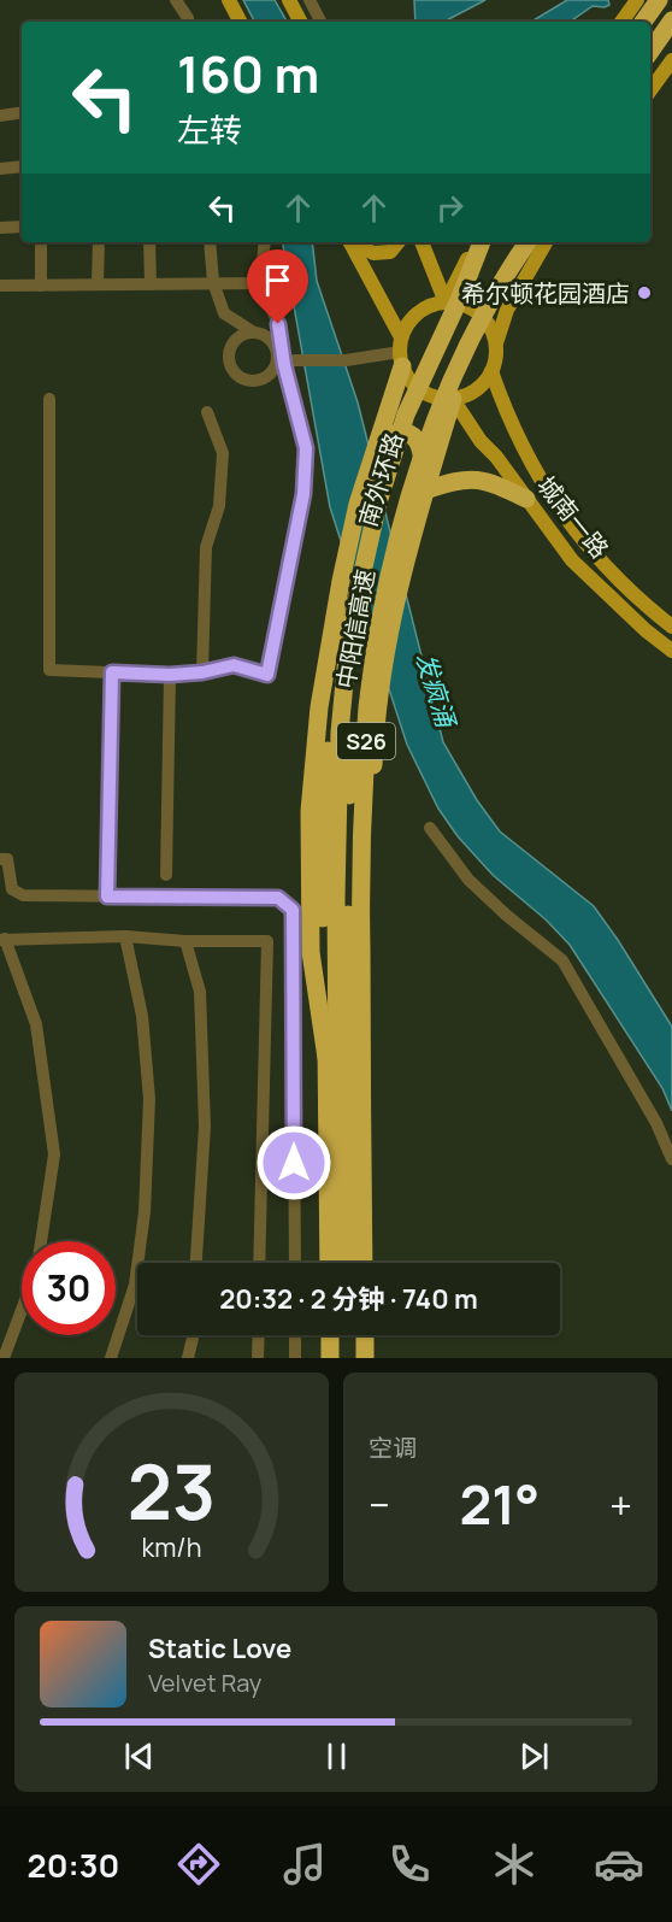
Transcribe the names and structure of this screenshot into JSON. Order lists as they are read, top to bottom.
{
  "streets": {
    "highway": ["南外环路", "中阳信高速", "S26"],
    "main road": ["城南一路"]
  },
  "water": ["发疯涌"],
  "places": ["希尔顿花园酒店"],
  "page": {
    "turn": ["160 m", "左转"],
    "limit": "30",
    "trip": "20:32 · 2 分钟 · 740 m",
    "tile": "空调",
    "heat": ["−", "21°", "+"],
    "song": ["Static Love", "Velvet Ray"],
    "tabs": "20:30",
    "gauge": ["23", "km/h"]
  }
}
